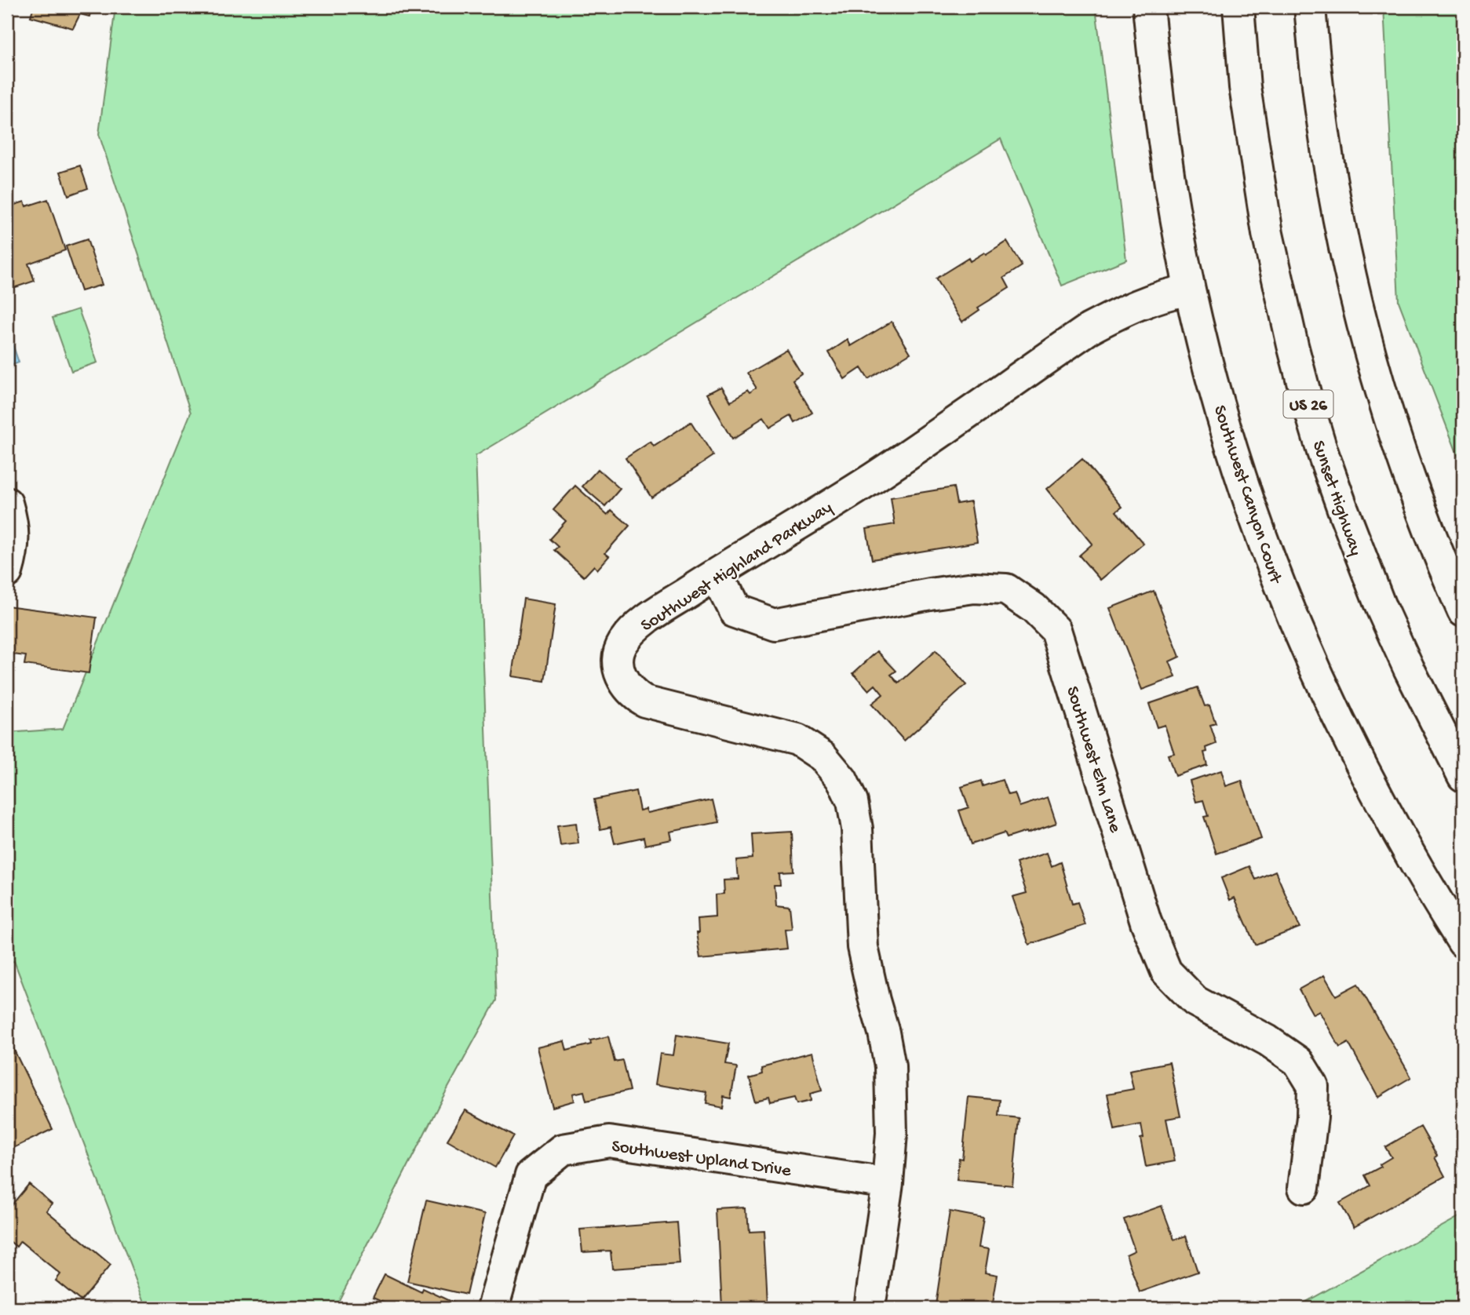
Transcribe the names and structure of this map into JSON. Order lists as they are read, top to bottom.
{
  "streets": {
    "main road": [
      "US 26",
      "Southwest Canyon Court",
      "Sunset Highway",
      "Southwest Highland Parkway",
      "Southwest Elm Lane",
      "Southwest Upland Drive"
    ]
  },
  "crossings": [
    ["Southwest Canyon Court", "Southwest Highland Parkway"],
    ["Southwest Highland Parkway", "Southwest Elm Lane"],
    ["Southwest Highland Parkway", "Southwest Upland Drive"]
  ]
}
